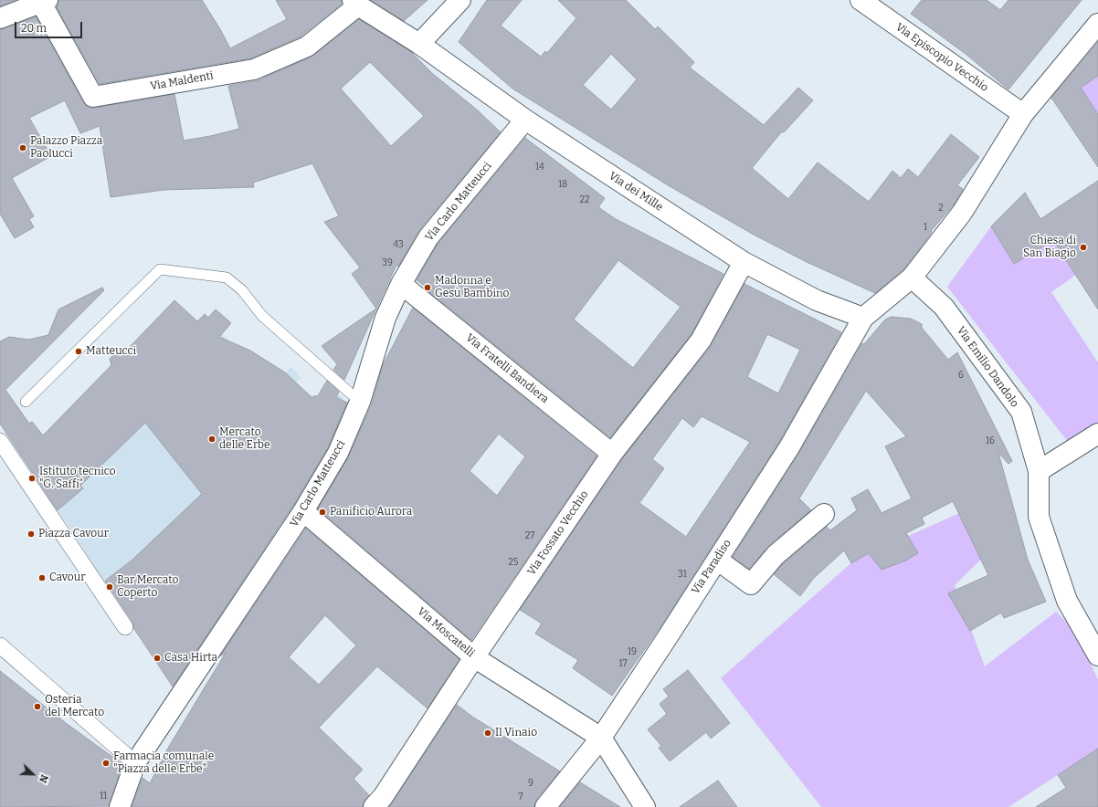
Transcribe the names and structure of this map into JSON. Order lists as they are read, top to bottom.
{
  "streets": {
    "street": [
      "Via Episcopio Vecchio",
      "Via Maldenti",
      "Via dei Mille",
      "Via Carlo Matteucci",
      "Via Emilio Dandolo",
      "Via Fratelli Bandiera",
      "Via Fossato Vecchio",
      "Via Paradiso",
      "Via Moscatelli"
    ]
  },
  "crossings": [
    ["Via Maldenti", "Via dei Mille"],
    ["Via dei Mille", "Via Carlo Matteucci"],
    ["Via dei Mille", "Via Fossato Vecchio"],
    ["Via dei Mille", "Via Paradiso"],
    ["Via Carlo Matteucci", "Via Fratelli Bandiera"],
    ["Via Carlo Matteucci", "Via Moscatelli"],
    ["Via Fratelli Bandiera", "Via Fossato Vecchio"],
    ["Via Fossato Vecchio", "Via Moscatelli"],
    ["Via Paradiso", "Via Moscatelli"]
  ],
  "places": [
    "Palazzo Piazza Paolucci",
    "Chiesa di San Biagio",
    "Madonna e Gesù Bambino",
    "Matteucci",
    "Mercato delle Erbe",
    "Istituto tecnico \"G. Saffi\"",
    "Panificio Aurora",
    "Piazza Cavour",
    "Cavour",
    "Bar Mercato Coperto",
    "Casa Hirta",
    "Osteria del Mercato",
    "Il Vinaio",
    "Farmacia comunale \"Piazza delle Erbe\""
  ],
  "house_numbers": [
    "14",
    "18",
    "22",
    "2",
    "1",
    "43",
    "39",
    "6",
    "16",
    "27",
    "25",
    "31",
    "19",
    "17",
    "9",
    "11",
    "7"
  ],
  "scale_bar": "20 m",
  "north": "bottom right"
}
